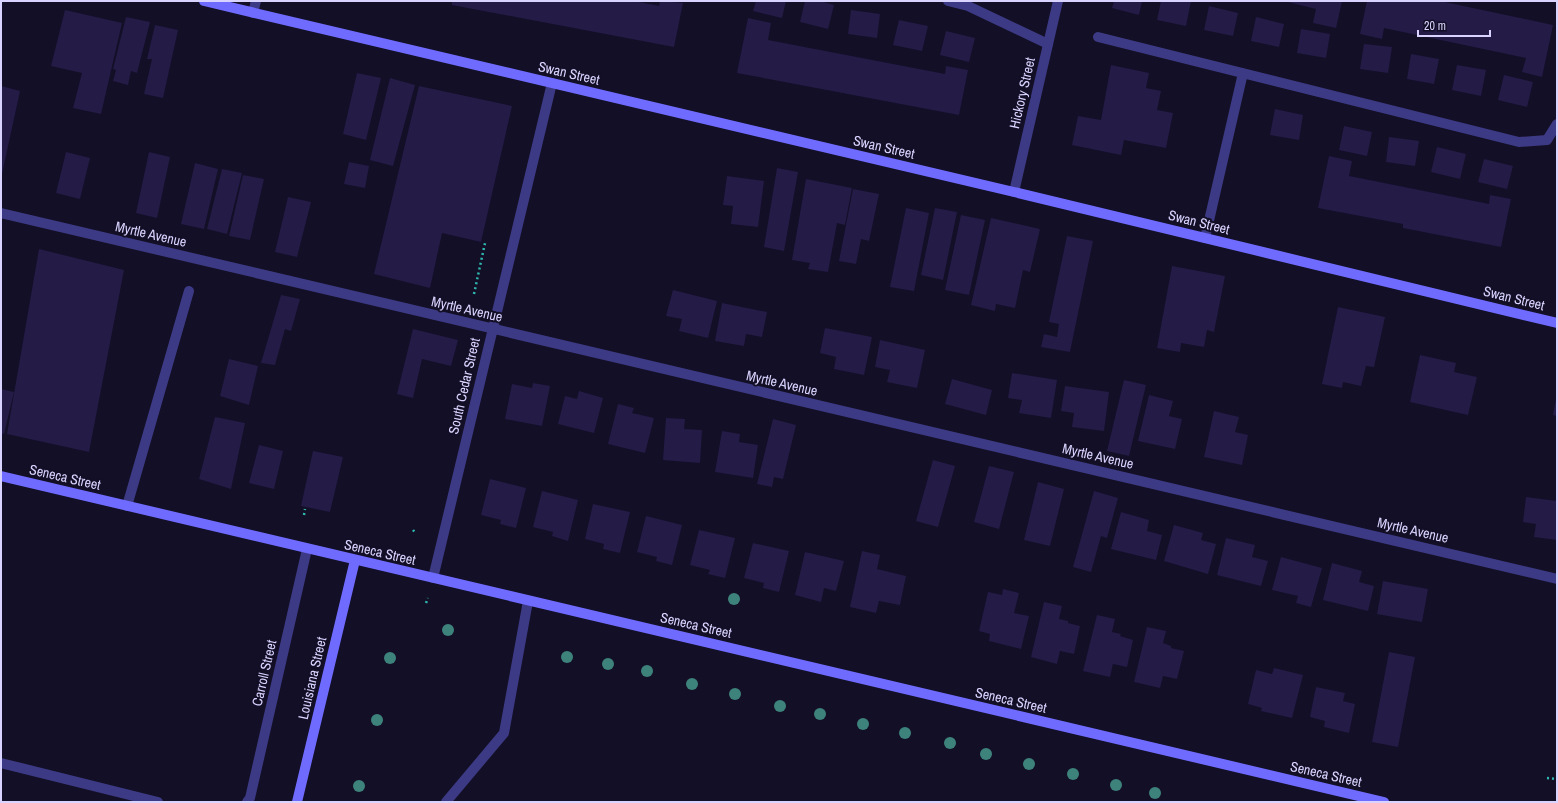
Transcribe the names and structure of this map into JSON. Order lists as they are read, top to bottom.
{
  "streets": {
    "main road": ["Swan Street", "Seneca Street", "Louisiana Street"],
    "street": [
      "Hickory Street",
      "Myrtle Avenue",
      "South Cedar Street",
      "Carroll Street"
    ]
  },
  "crossings": [
    ["Swan Street", "Hickory Street"],
    ["Swan Street", "South Cedar Street"],
    ["Myrtle Avenue", "South Cedar Street"],
    ["South Cedar Street", "Seneca Street"],
    ["Seneca Street", "Carroll Street"],
    ["Seneca Street", "Louisiana Street"]
  ],
  "scale_bar": "20 m"
}
